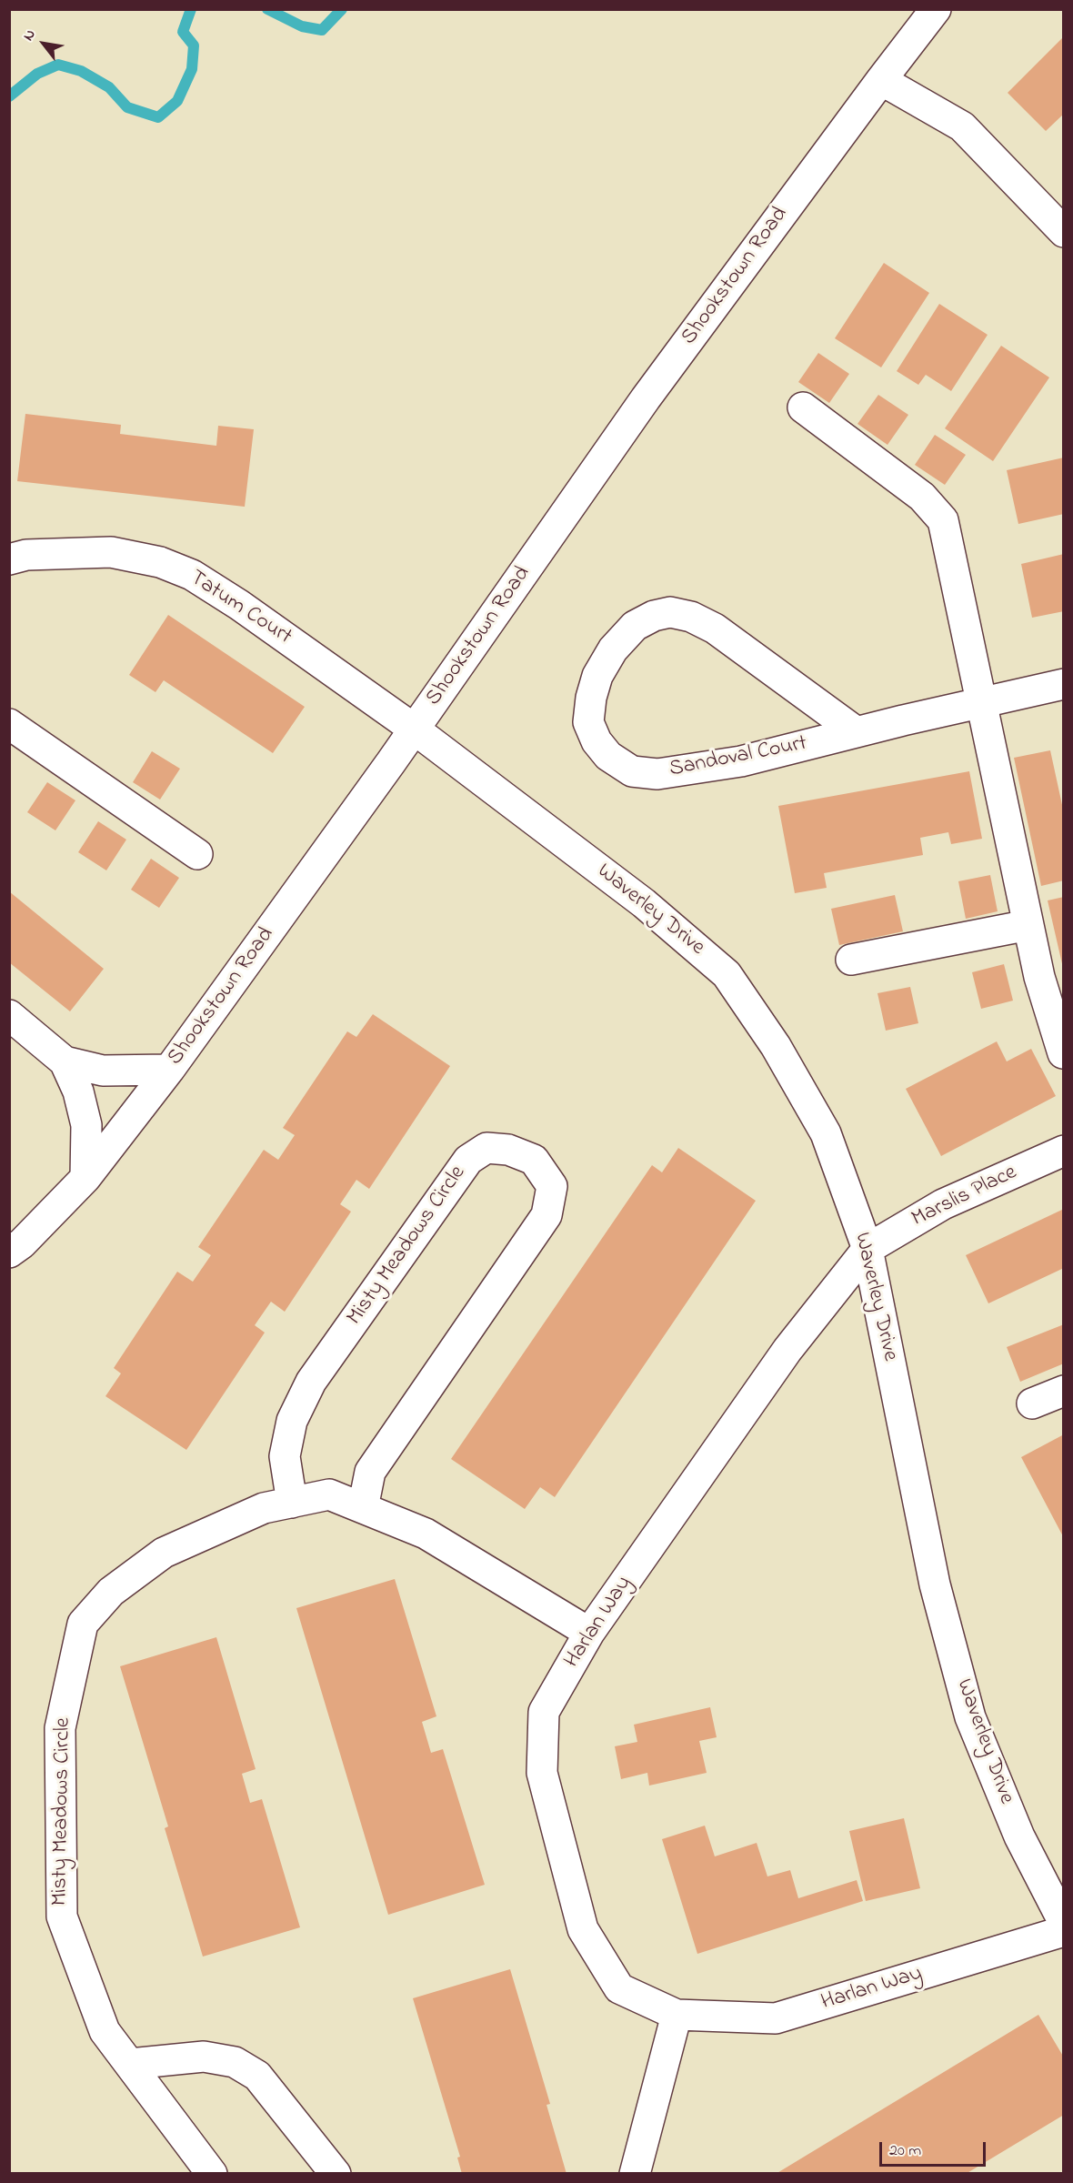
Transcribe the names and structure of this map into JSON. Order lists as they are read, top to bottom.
{
  "streets": {
    "street": [
      "Shookstown Road",
      "Tatum Court",
      "Sandoval Court",
      "Waverley Drive",
      "Marslis Place",
      "Misty Meadows Circle",
      "Harlan Way"
    ]
  },
  "crossings": [
    ["Shookstown Road", "Tatum Court"],
    ["Shookstown Road", "Waverley Drive"],
    ["Tatum Court", "Waverley Drive"],
    ["Waverley Drive", "Marslis Place"],
    ["Waverley Drive", "Harlan Way"],
    ["Marslis Place", "Harlan Way"],
    ["Misty Meadows Circle", "Harlan Way"]
  ],
  "scale_bar": "20 m",
  "north": "top left"
}
